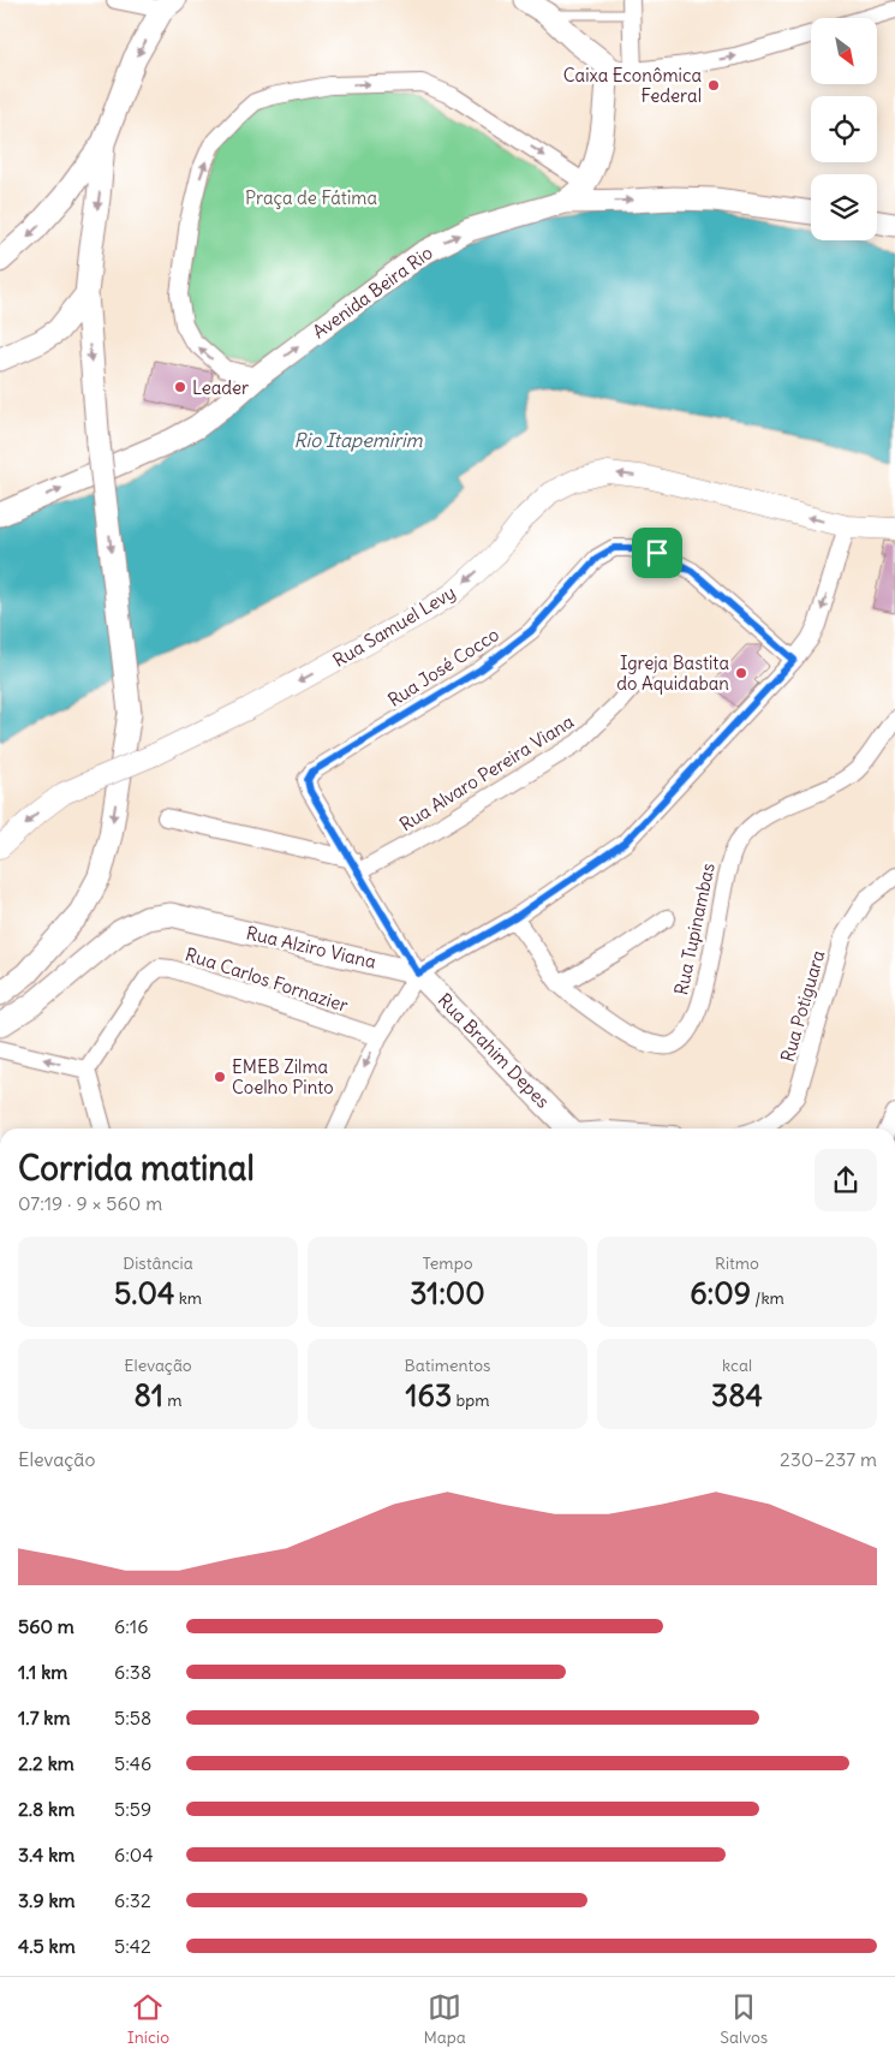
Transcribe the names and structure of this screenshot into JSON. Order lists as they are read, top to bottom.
{
  "streets": {
    "main road": ["Avenida Beira Rio", "Rua Alziro Viana", "Rua Brahim Depes"],
    "street": [
      "Rua Samuel Levy",
      "Rua José Cocco",
      "Rua Alvaro Pereira Viana",
      "Rua Tupinambas",
      "Rua Carlos Fornazier",
      "Rua Potiguara"
    ]
  },
  "crossings": [
    ["Rua José Cocco", "Rua Brahim Depes"],
    ["Rua Alvaro Pereira Viana", "Rua Brahim Depes"],
    ["Rua Alziro Viana", "Rua Brahim Depes"]
  ],
  "one_way": ["Avenida Beira Rio", "Rua Samuel Levy"],
  "water": ["Rio Itapemirim"],
  "parks": ["Praça de Fátima"],
  "places": [
    "Caixa Econômica Federal",
    "Leader",
    "Igreja Bastita do Aquidaban",
    "EMEB Zilma Coelho Pinto"
  ],
  "north": "bottom right",
  "page": {
    "heading": ["Corrida matinal", "07:19 · 9 × 560 m"],
    "stats": [
      ["Distância", "5.04 km"],
      ["Tempo", "31:00"],
      ["Ritmo", "6:09 /km"],
      ["Elevação", "81 m"],
      ["Batimentos", "163 bpm"],
      ["kcal", "384"]
    ],
    "chart": ["Elevação", "230–237 m"],
    "list": [
      {
        "name": "560 m",
        "note": "6:16"
      },
      {
        "name": "1.1 km",
        "note": "6:38"
      },
      {
        "name": "1.7 km",
        "note": "5:58"
      },
      {
        "name": "2.2 km",
        "note": "5:46"
      },
      {
        "name": "2.8 km",
        "note": "5:59"
      },
      {
        "name": "3.4 km",
        "note": "6:04"
      },
      {
        "name": "3.9 km",
        "note": "6:32"
      },
      {
        "name": "4.5 km",
        "note": "5:42"
      }
    ],
    "tabs": ["Início", "Mapa", "Salvos"]
  }
}
